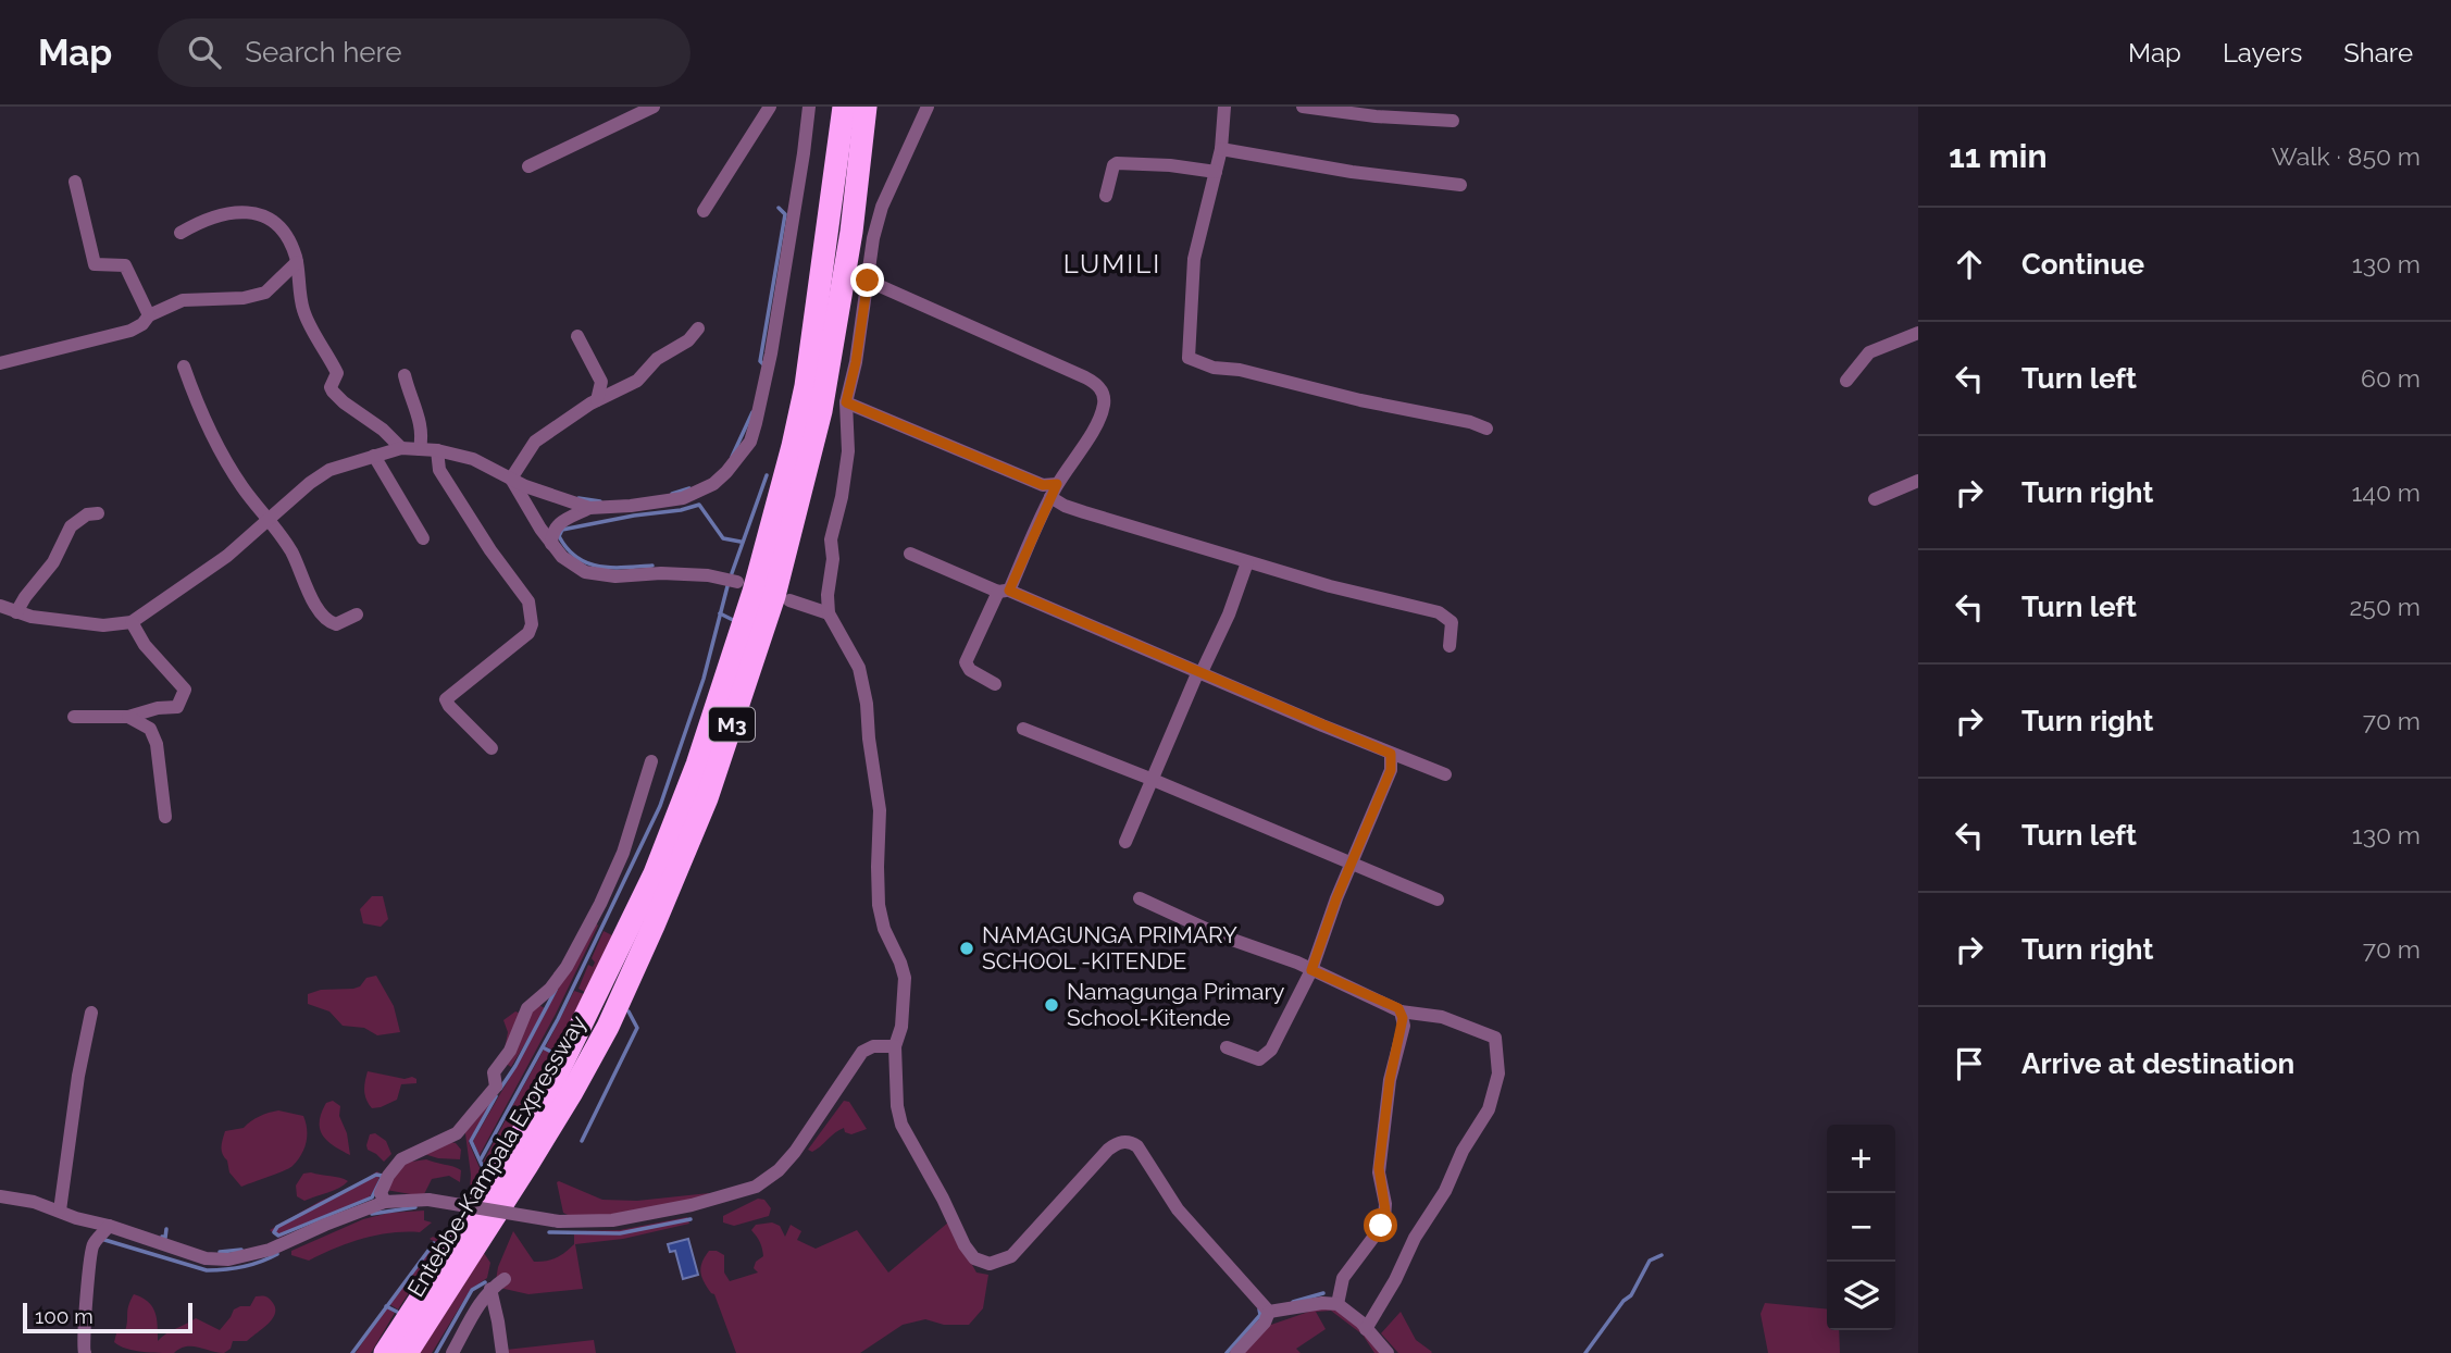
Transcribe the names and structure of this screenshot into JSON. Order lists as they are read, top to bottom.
{
  "streets": {
    "highway": ["M3", "Entebbe-Kampala Expressway"]
  },
  "districts": ["LUMILI"],
  "places": ["NAMAGUNGA PRIMARY SCHOOL -KITENDE", "Namagunga Primary School-Kitende"],
  "scale_bar": "100 m",
  "page": {
    "header": "Map",
    "search": "Search here",
    "nav": ["Map", "Layers", "Share"],
    "heading": ["11 min", "Walk · 850 m"],
    "list": [
      ["Continue", "130 m"],
      ["Turn left", "60 m"],
      ["Turn right", "140 m"],
      ["Turn left", "250 m"],
      ["Turn right", "70 m"],
      ["Turn left", "130 m"],
      ["Turn right", "70 m"],
      "Arrive at destination"
    ],
    "map_buttons": ["+", "−"],
    "scale": "100 m"
  }
}
